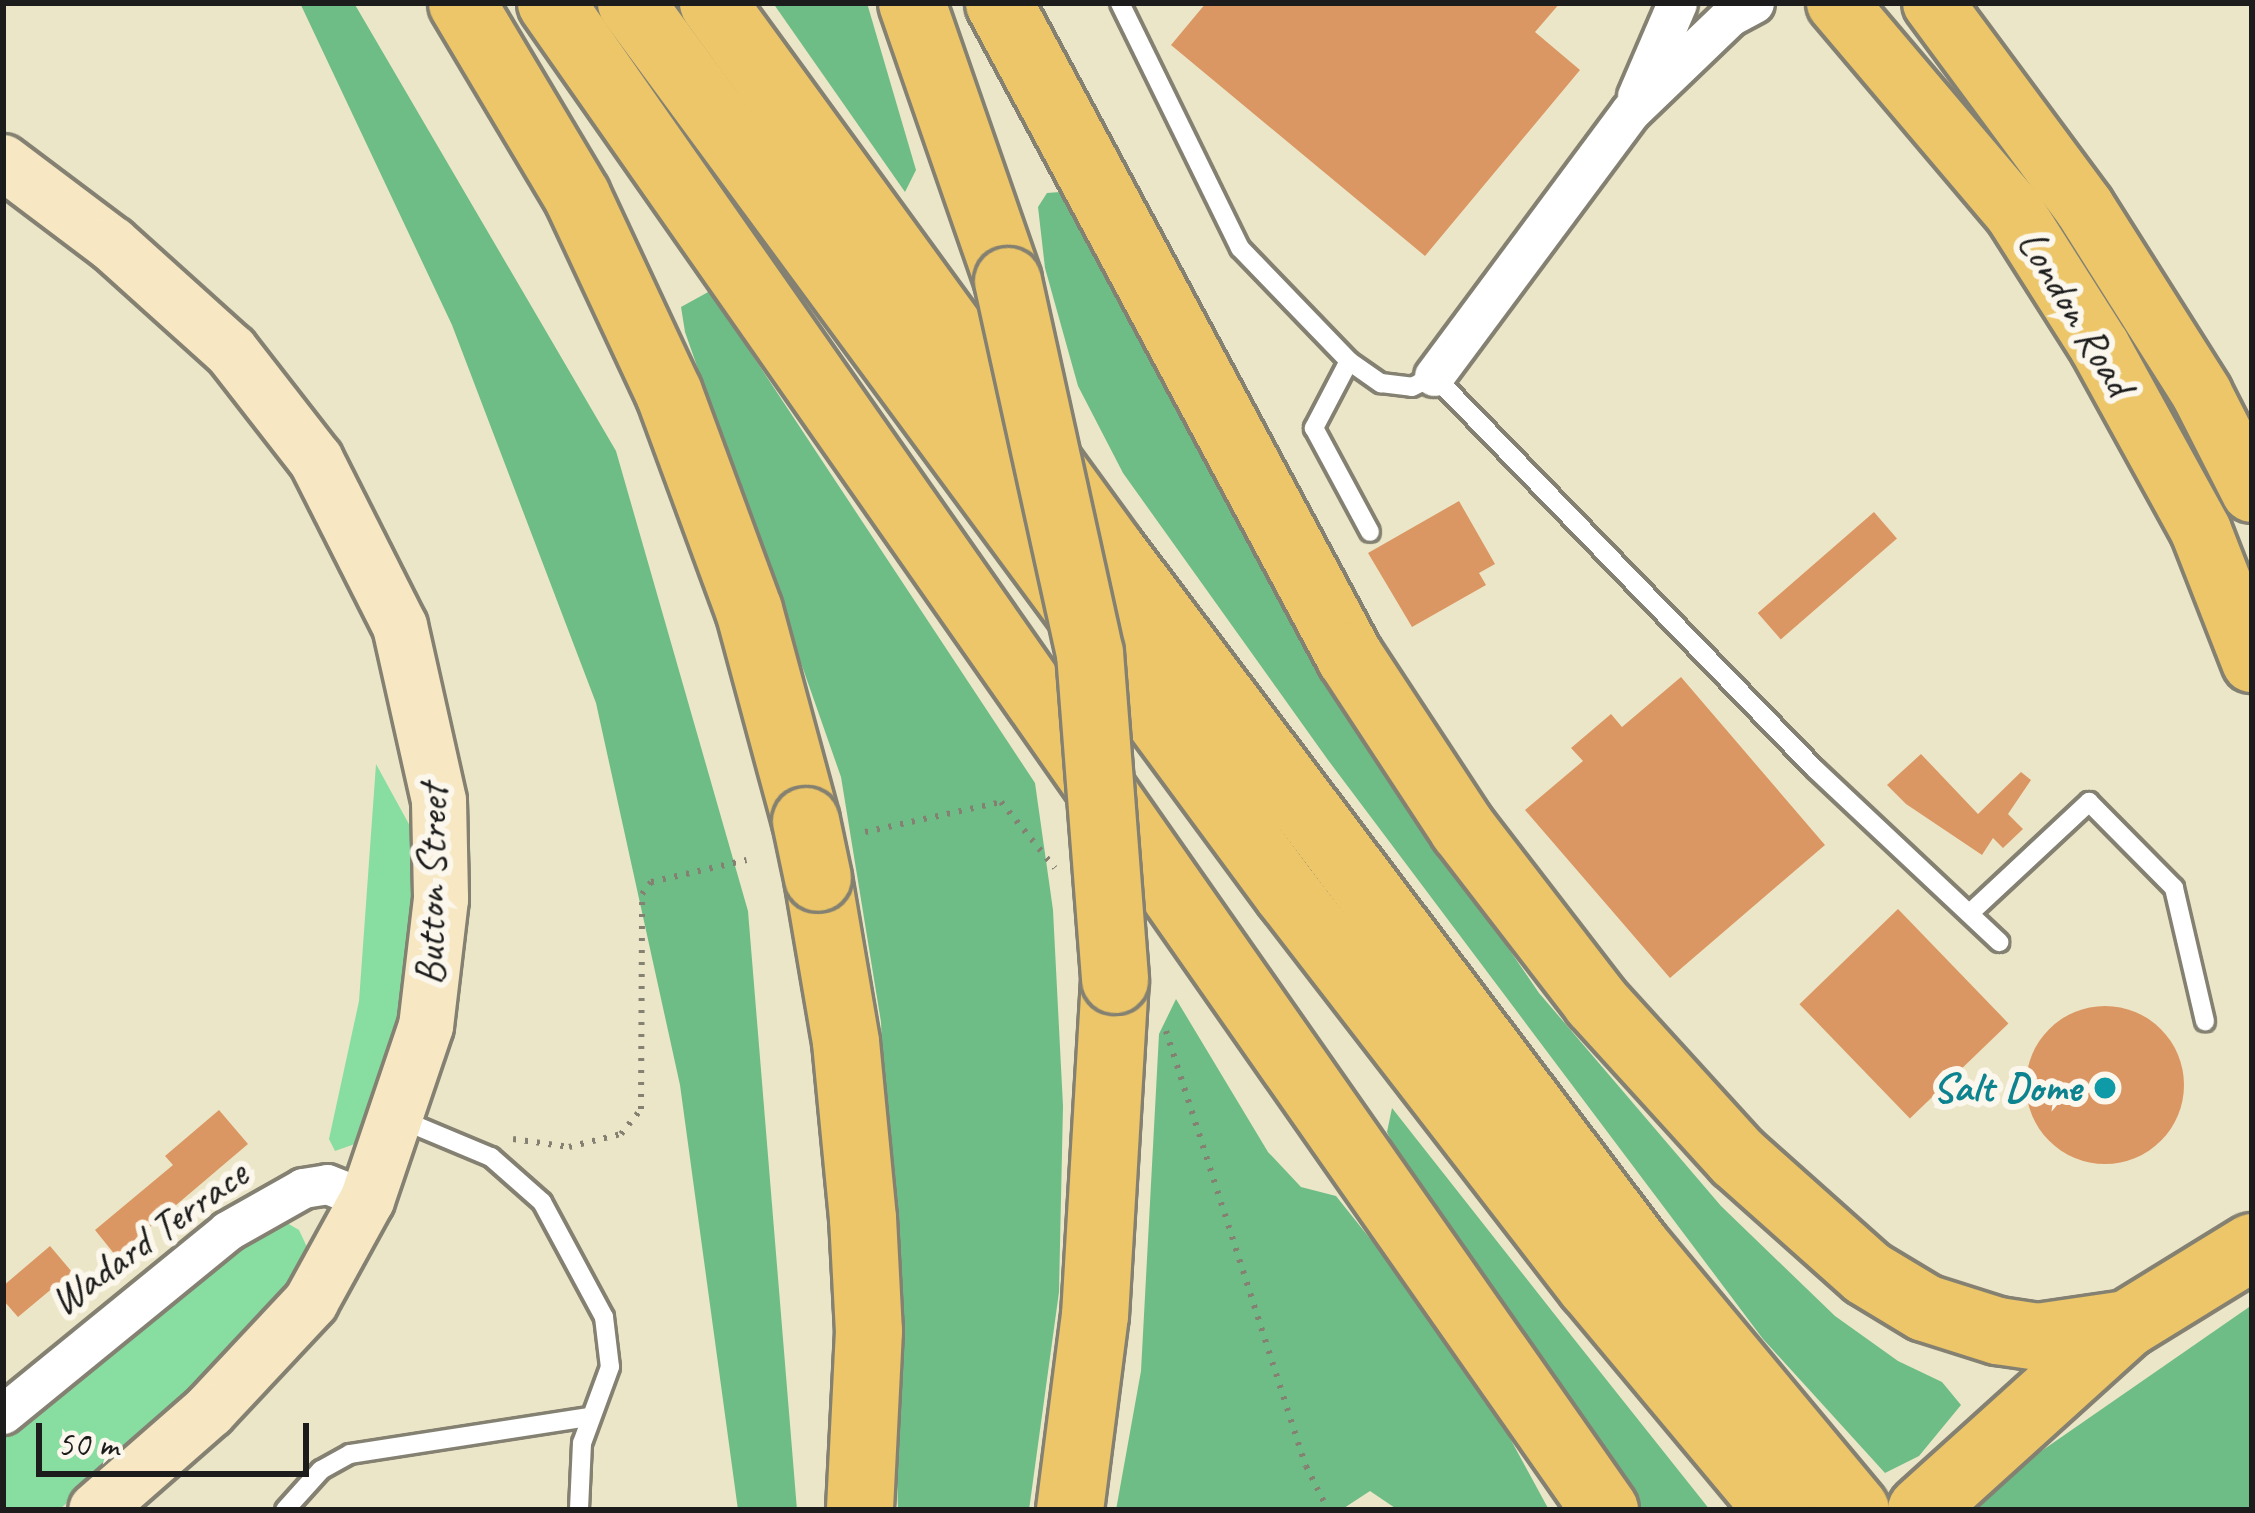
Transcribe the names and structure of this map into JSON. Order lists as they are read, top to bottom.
{
  "streets": {
    "main road": ["London Road"],
    "street": ["Button Street", "Wadard Terrace"]
  },
  "crossings": [
    ["Button Street", "Wadard Terrace"]
  ],
  "places": ["Salt Dome"],
  "scale_bar": "50 m"
}
